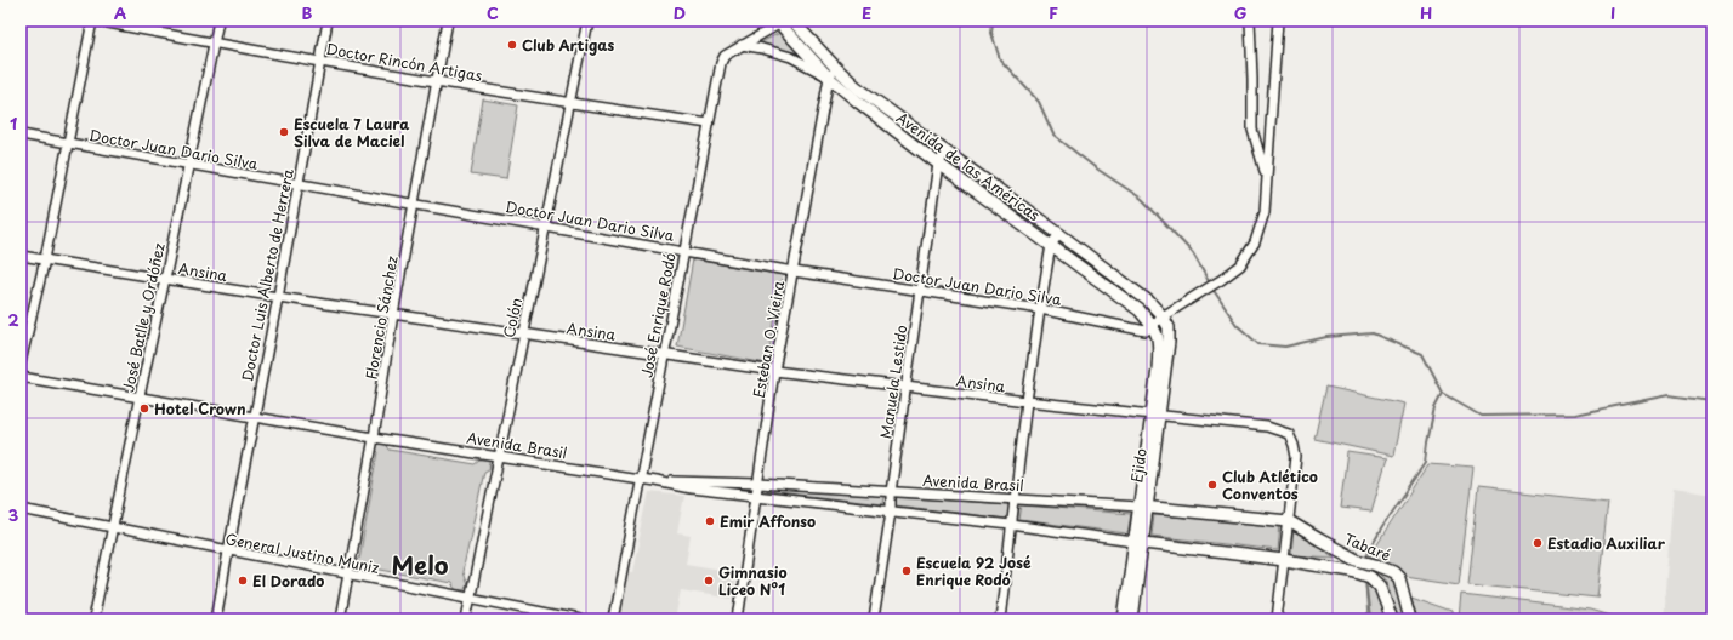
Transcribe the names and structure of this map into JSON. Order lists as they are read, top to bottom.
{
  "streets": {
    "main road": [
      "Avenida de las Américas",
      "Avenida Brasil",
      "Ejido",
      "Tabaré"
    ],
    "street": [
      "Doctor Rincón Artigas",
      "Doctor Juan Dario Silva",
      "Ansina",
      "Doctor Luis Alberto de Herrera",
      "José Enrique Rodó",
      "José Batlle y Ordóñez",
      "Florencio Sánchez",
      "Colón",
      "Esteban O. Vieira",
      "Manuela Lestido",
      "General Justino Muniz"
    ]
  },
  "crossings": [
    ["Doctor Rincón Artigas", "Doctor Luis Alberto de Herrera"],
    ["Doctor Rincón Artigas", "José Enrique Rodó"],
    ["Doctor Rincón Artigas", "José Batlle y Ordóñez"],
    ["Doctor Rincón Artigas", "Florencio Sánchez"],
    ["Doctor Rincón Artigas", "Colón"],
    ["Doctor Juan Dario Silva", "Avenida de las Américas"],
    ["Doctor Juan Dario Silva", "Doctor Luis Alberto de Herrera"],
    ["Doctor Juan Dario Silva", "José Enrique Rodó"],
    ["Doctor Juan Dario Silva", "José Batlle y Ordóñez"],
    ["Doctor Juan Dario Silva", "Florencio Sánchez"],
    ["Doctor Juan Dario Silva", "Colón"],
    ["Doctor Juan Dario Silva", "Esteban O. Vieira"],
    ["Doctor Juan Dario Silva", "Manuela Lestido"],
    ["Doctor Juan Dario Silva", "Ejido"],
    ["Avenida de las Américas", "José Enrique Rodó"],
    ["Avenida de las Américas", "Esteban O. Vieira"],
    ["Avenida de las Américas", "Manuela Lestido"],
    ["Avenida de las Américas", "Ejido"],
    ["Ansina", "Doctor Luis Alberto de Herrera"],
    ["Ansina", "José Enrique Rodó"],
    ["Ansina", "José Batlle y Ordóñez"],
    ["Ansina", "Florencio Sánchez"],
    ["Ansina", "Colón"],
    ["Ansina", "Esteban O. Vieira"],
    ["Ansina", "Manuela Lestido"],
    ["Ansina", "Avenida Brasil"],
    ["Ansina", "Ejido"],
    ["Ansina", "Tabaré"],
    ["Doctor Luis Alberto de Herrera", "Avenida Brasil"],
    ["Doctor Luis Alberto de Herrera", "General Justino Muniz"],
    ["José Enrique Rodó", "Avenida Brasil"],
    ["José Batlle y Ordóñez", "Avenida Brasil"],
    ["José Batlle y Ordóñez", "General Justino Muniz"],
    ["Florencio Sánchez", "Avenida Brasil"],
    ["Florencio Sánchez", "General Justino Muniz"],
    ["Colón", "Avenida Brasil"],
    ["Colón", "General Justino Muniz"],
    ["Esteban O. Vieira", "Avenida Brasil"],
    ["Manuela Lestido", "Avenida Brasil"],
    ["Avenida Brasil", "Ejido"],
    ["Avenida Brasil", "Tabaré"]
  ],
  "districts": ["Melo"],
  "places": [
    "Club Artigas",
    "Escuela 7 Laura Silva de Maciel",
    "Hotel Crown",
    "Club Atlético Conventos",
    "Emir Affonso",
    "Estadio Auxiliar",
    "Escuela 92 José Enrique Rodó",
    "El Dorado",
    "Gimnasio Liceo Nº1"
  ],
  "grid": {
    "columns": [
      "A",
      "B",
      "C",
      "D",
      "E",
      "F",
      "G",
      "H",
      "I"
    ],
    "rows": ["1", "2", "3"]
  }
}
